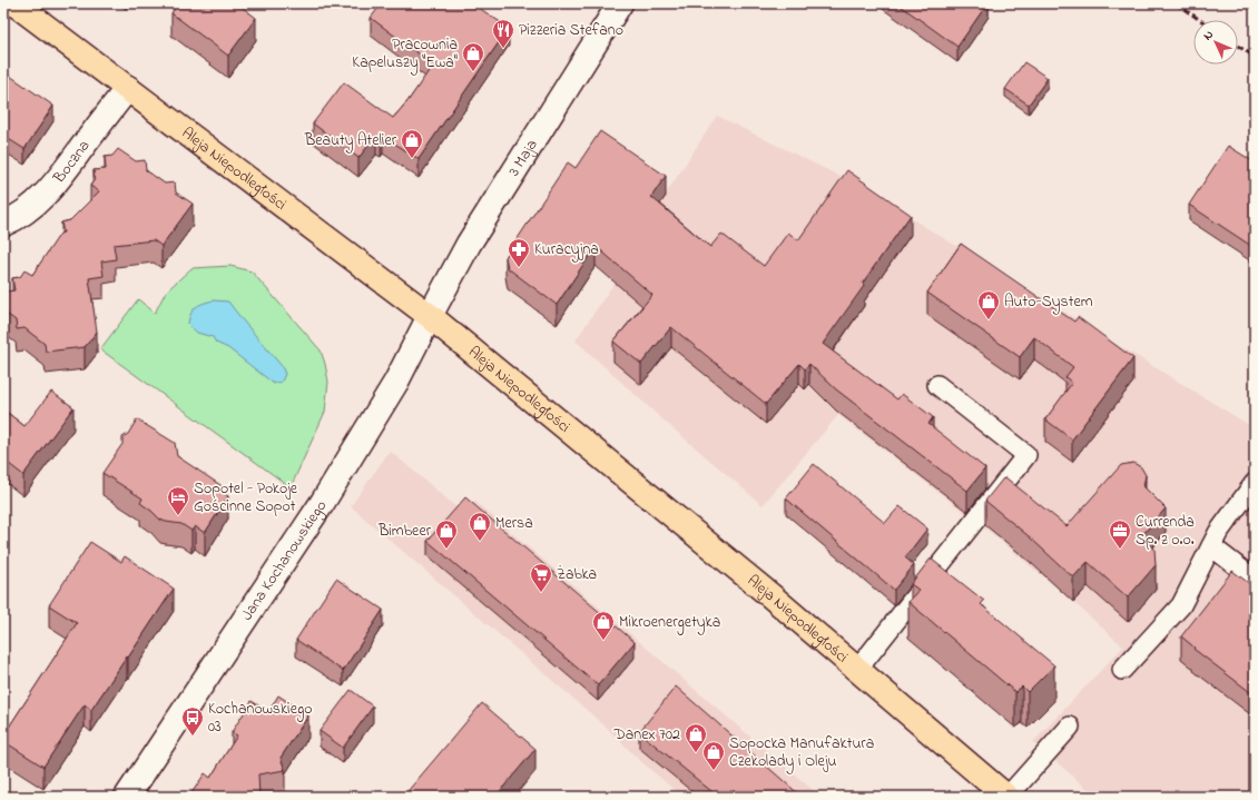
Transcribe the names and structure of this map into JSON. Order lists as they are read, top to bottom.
{
  "streets": {
    "main road": ["Aleja Niepodległości"],
    "street": ["3 Maja", "Boczna", "Jana Kochanowskiego"]
  },
  "crossings": [
    ["3 Maja", "Aleja Niepodległości"],
    ["3 Maja", "Jana Kochanowskiego"],
    ["Boczna", "Aleja Niepodległości"],
    ["Aleja Niepodległości", "Jana Kochanowskiego"]
  ],
  "places": {
    "restaurant": ["Pizzeria Stefano"],
    "shop": [
      "Pracownia Kapeluszy \"Ewa\"",
      "Beauty Atelier",
      "Auto-System",
      "Mersa",
      "Bimbeer",
      "Mikroenergetyka",
      "Danex 702",
      "Sopocka Manufaktura Czekolady i Oleju"
    ],
    "pharmacy": ["Kuracyjna"],
    "hotel": ["Sopotel - Pokoje Gościnne Sopot"],
    "office": ["Currenda Sp. z o.o."],
    "supermarket": ["Żabka"],
    "bus stop": ["Kochanowskiego 03"]
  },
  "north": "top left"
}
